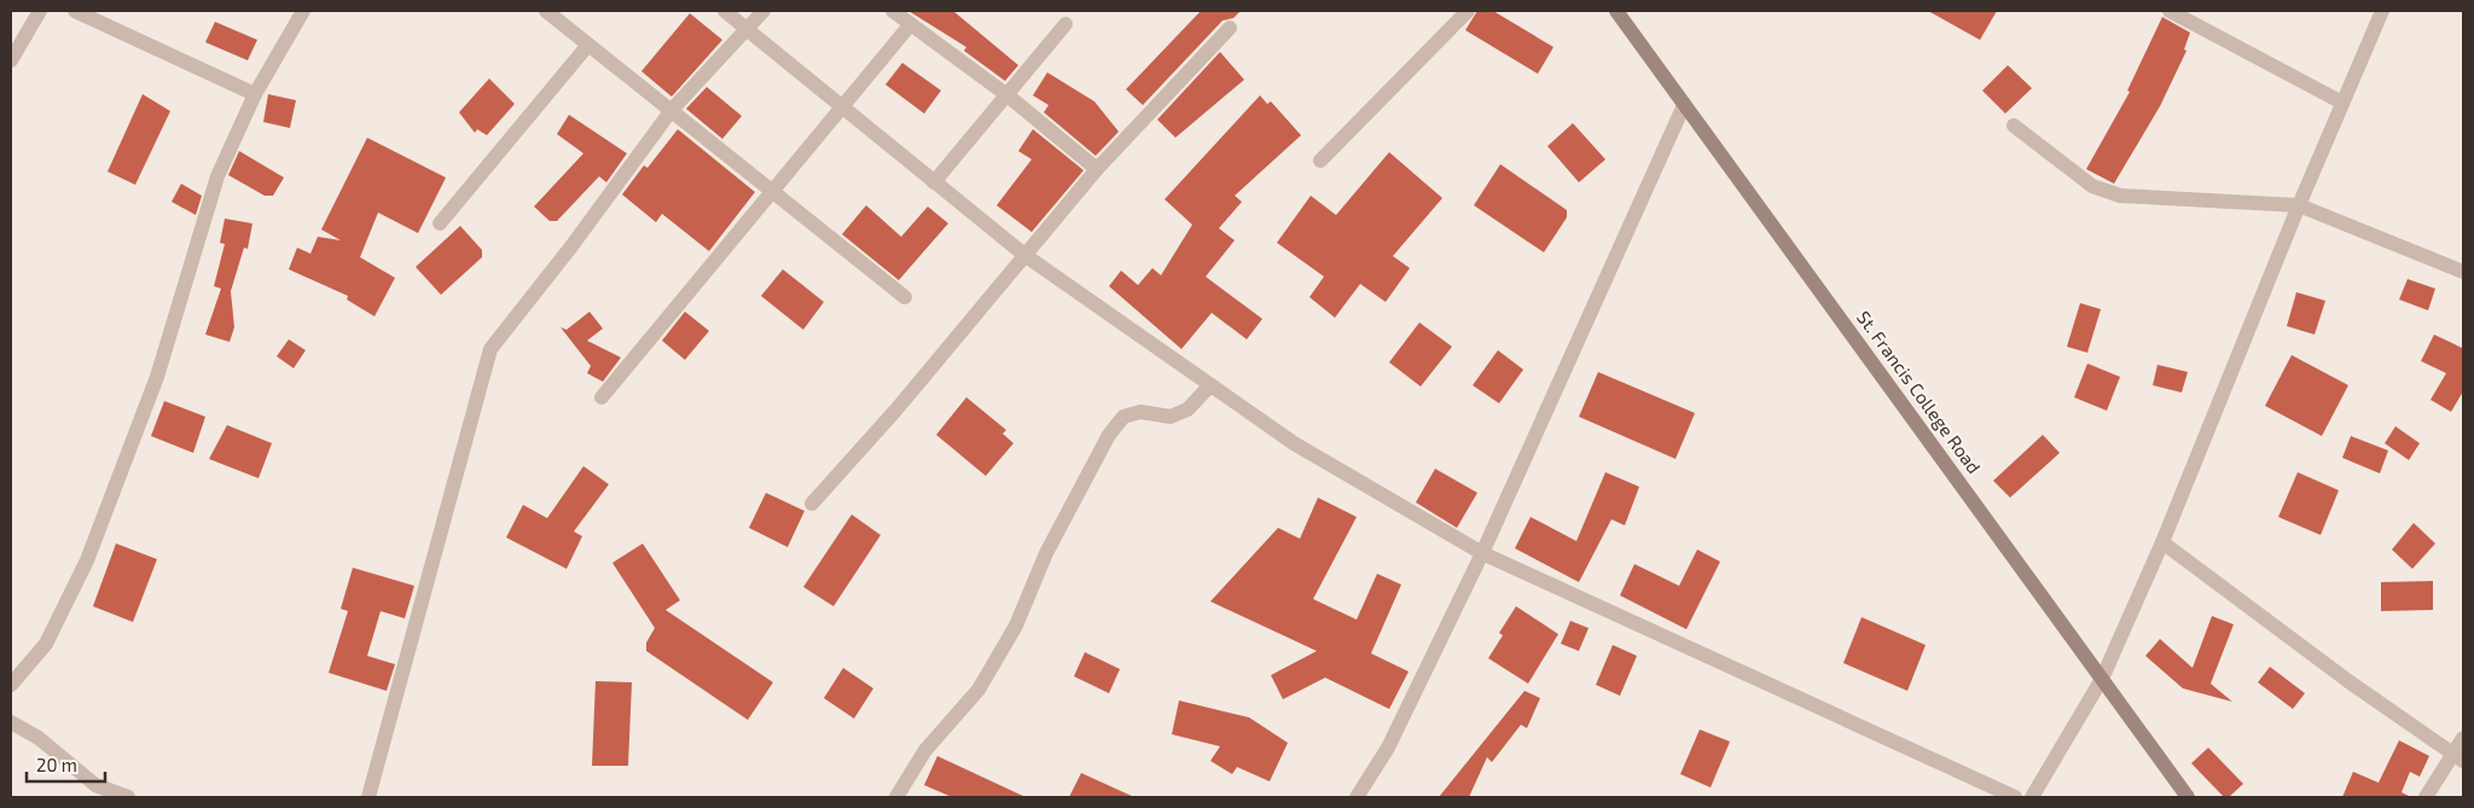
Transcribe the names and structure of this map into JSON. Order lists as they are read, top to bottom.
{
  "streets": {
    "main road": ["St. Francis College Road"]
  },
  "scale_bar": "20 m"
}
